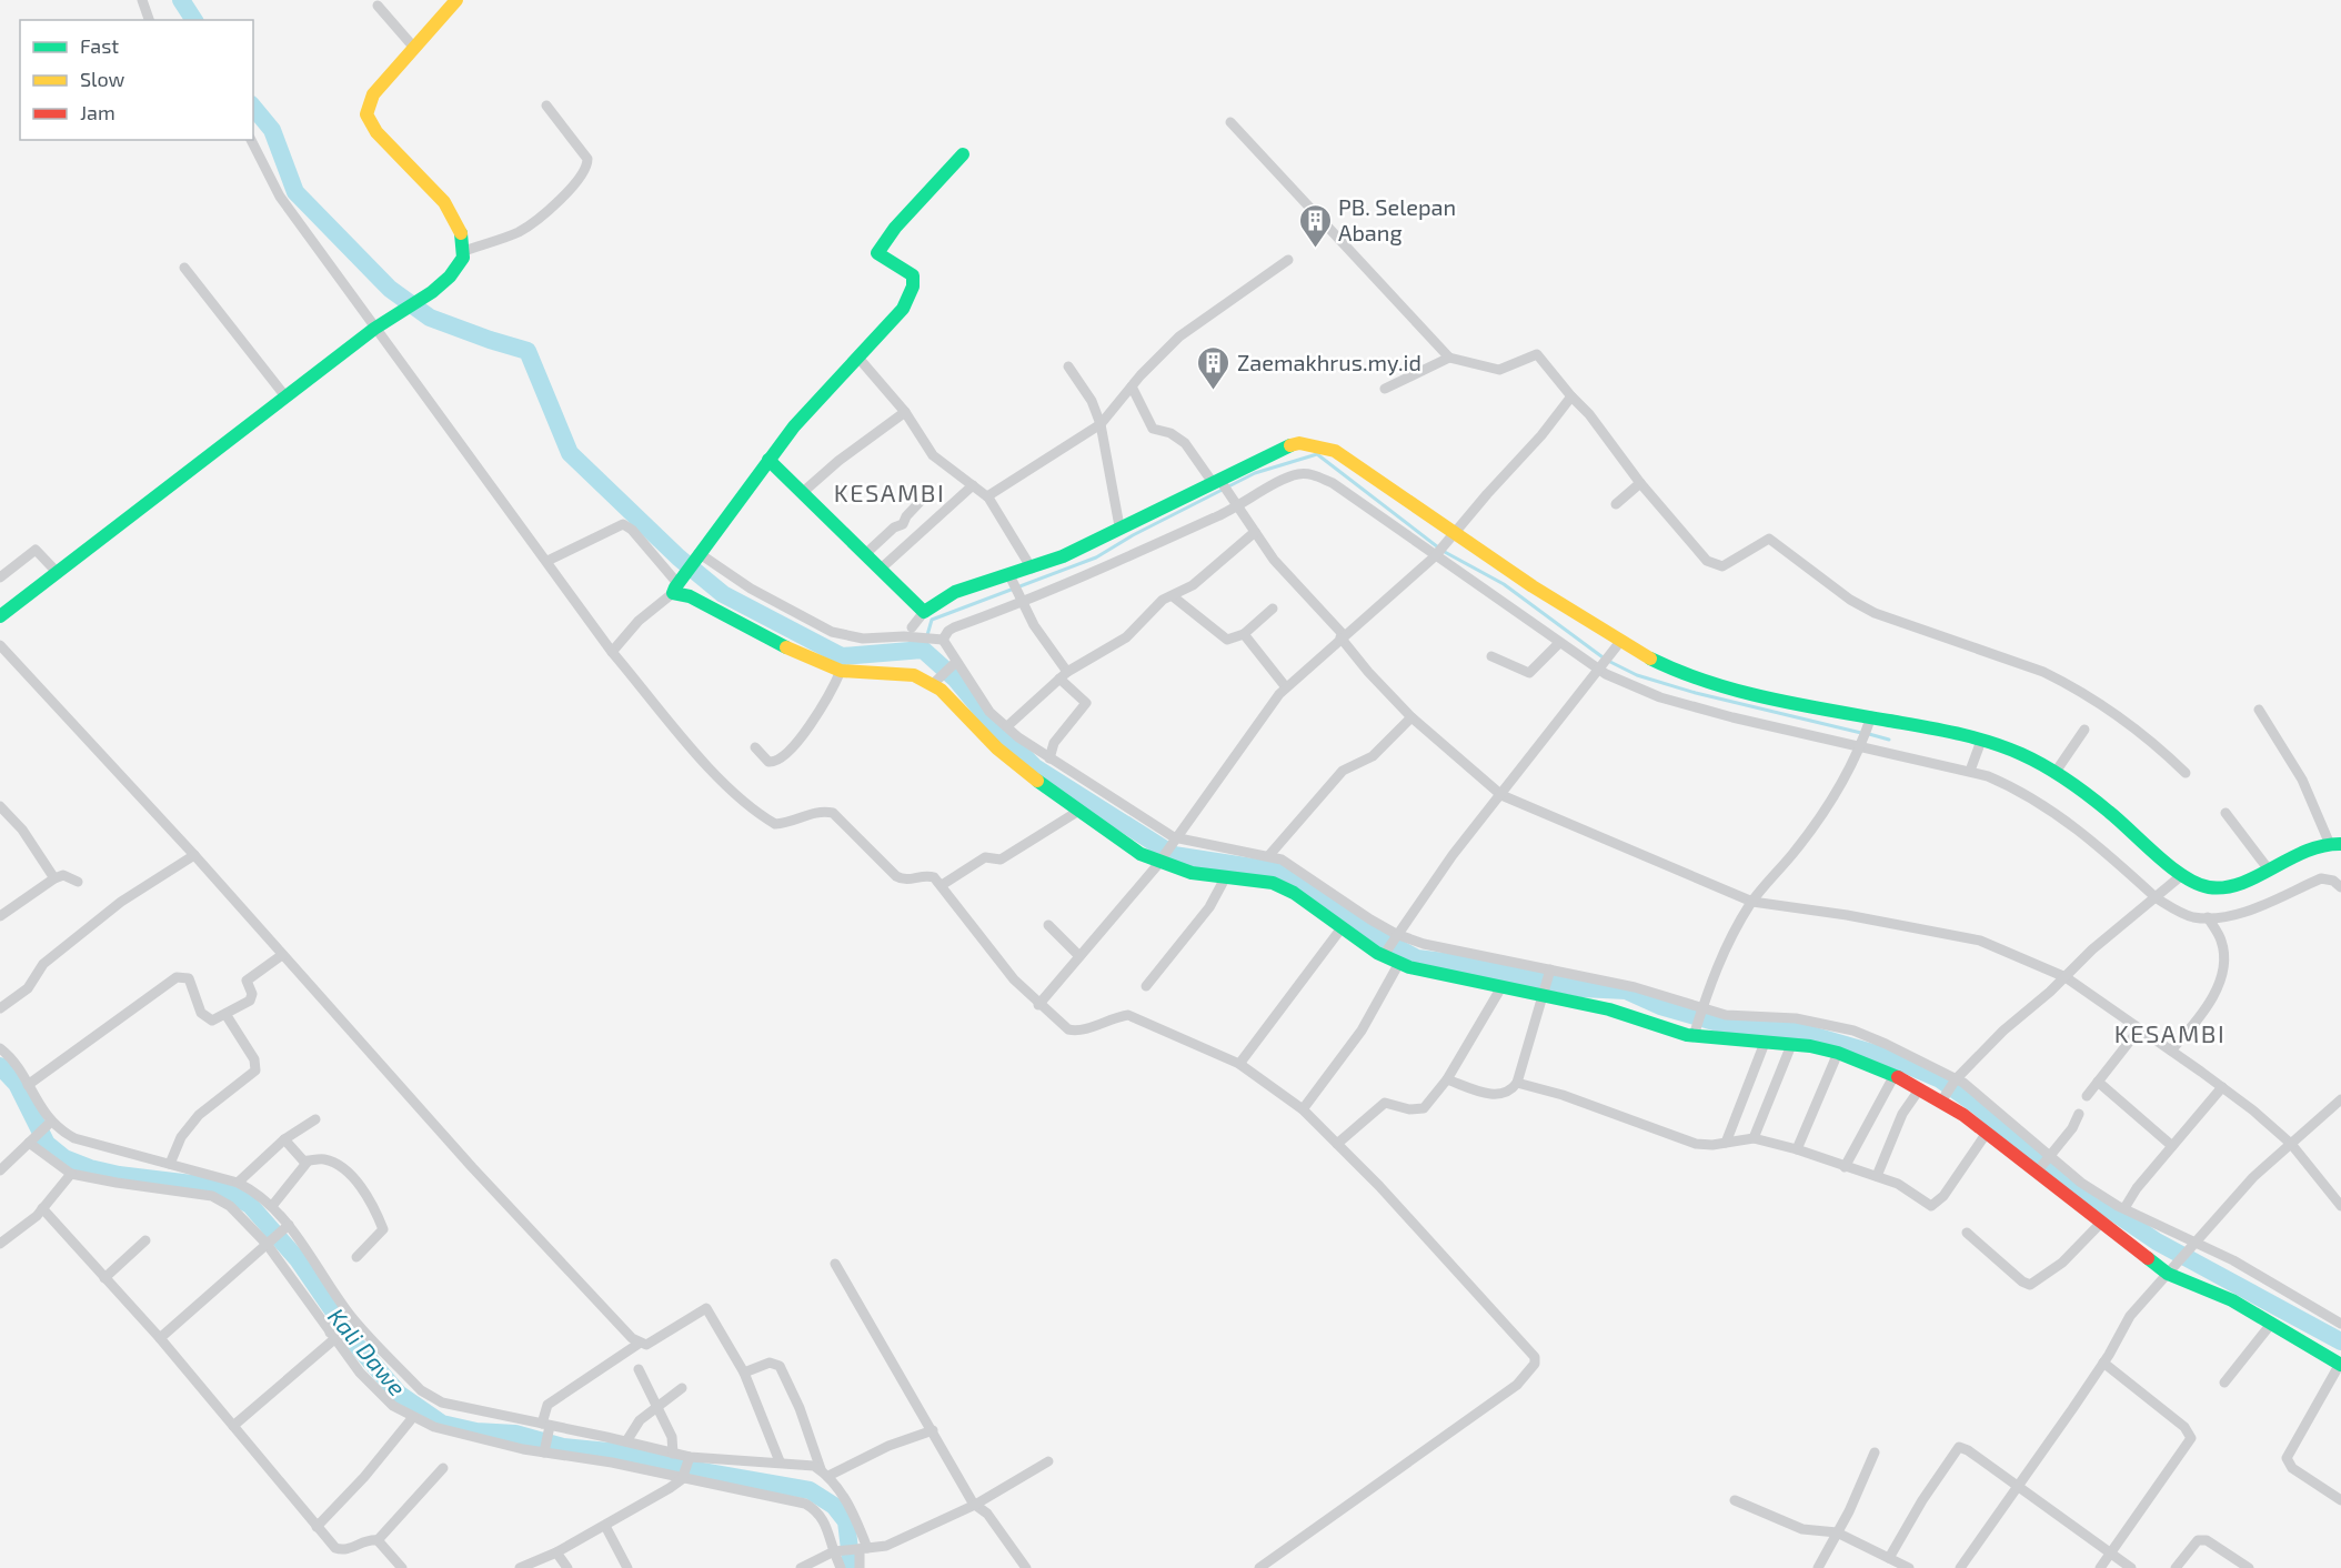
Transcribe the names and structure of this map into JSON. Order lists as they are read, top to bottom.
{
  "districts": ["KESAMBI", "KESAMBI"],
  "water": ["Kali Dawe"],
  "places": {
    "building": ["PB. Selepan Abang", "Zaemakhrus.my.id"]
  },
  "legend": ["Fast", "Slow", "Jam"]
}
